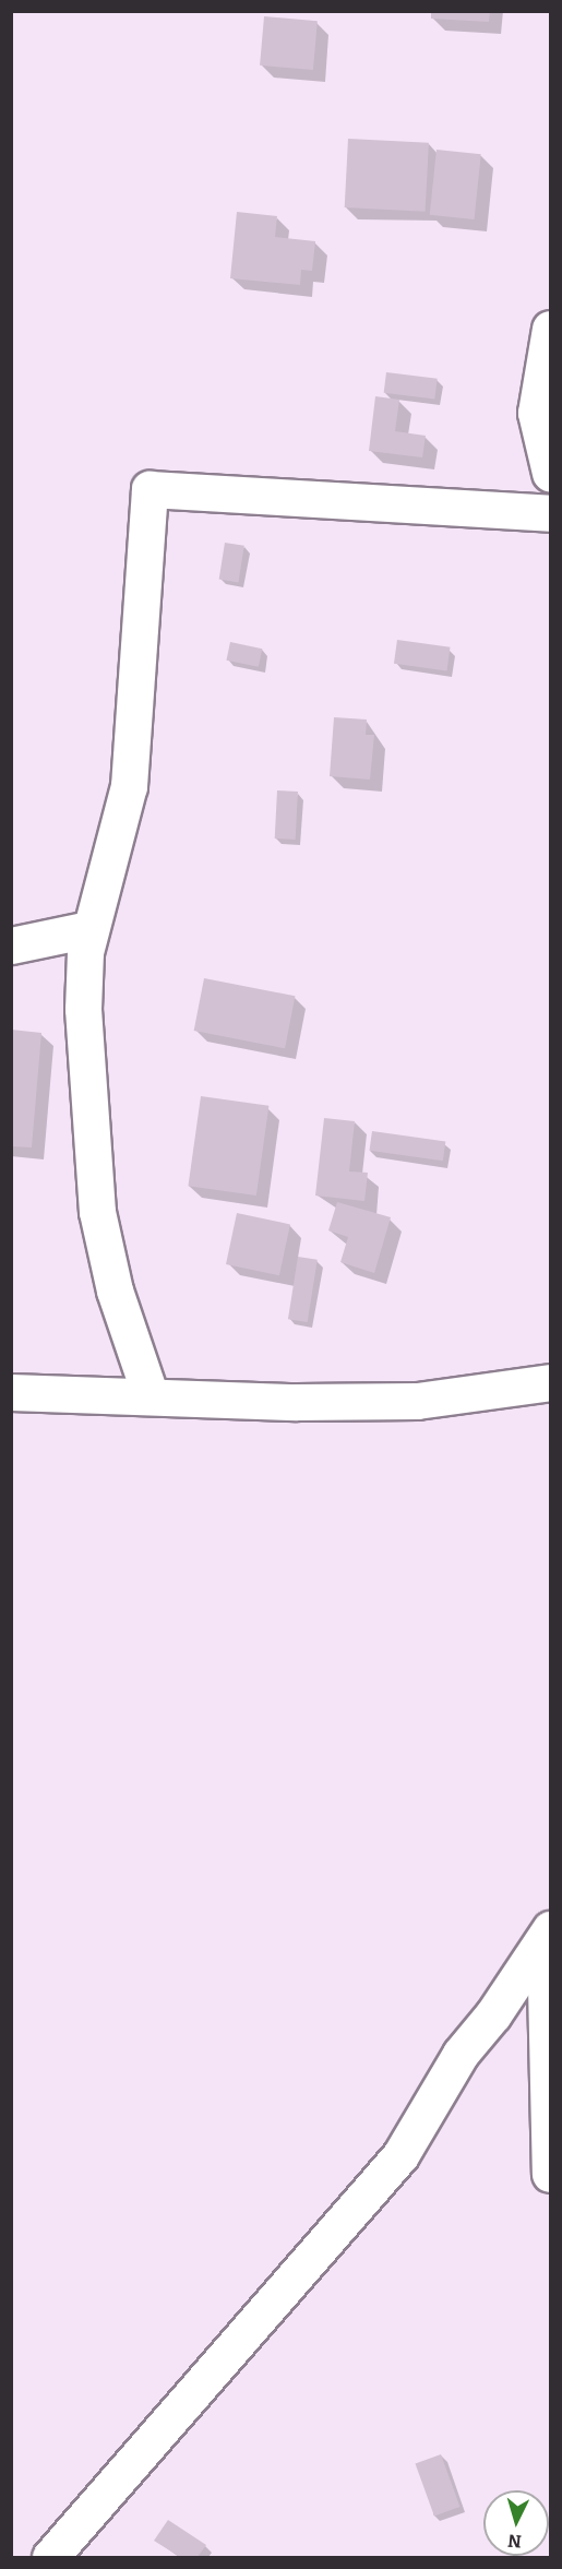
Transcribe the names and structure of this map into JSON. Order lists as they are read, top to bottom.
{
  "north": "bottom"
}
